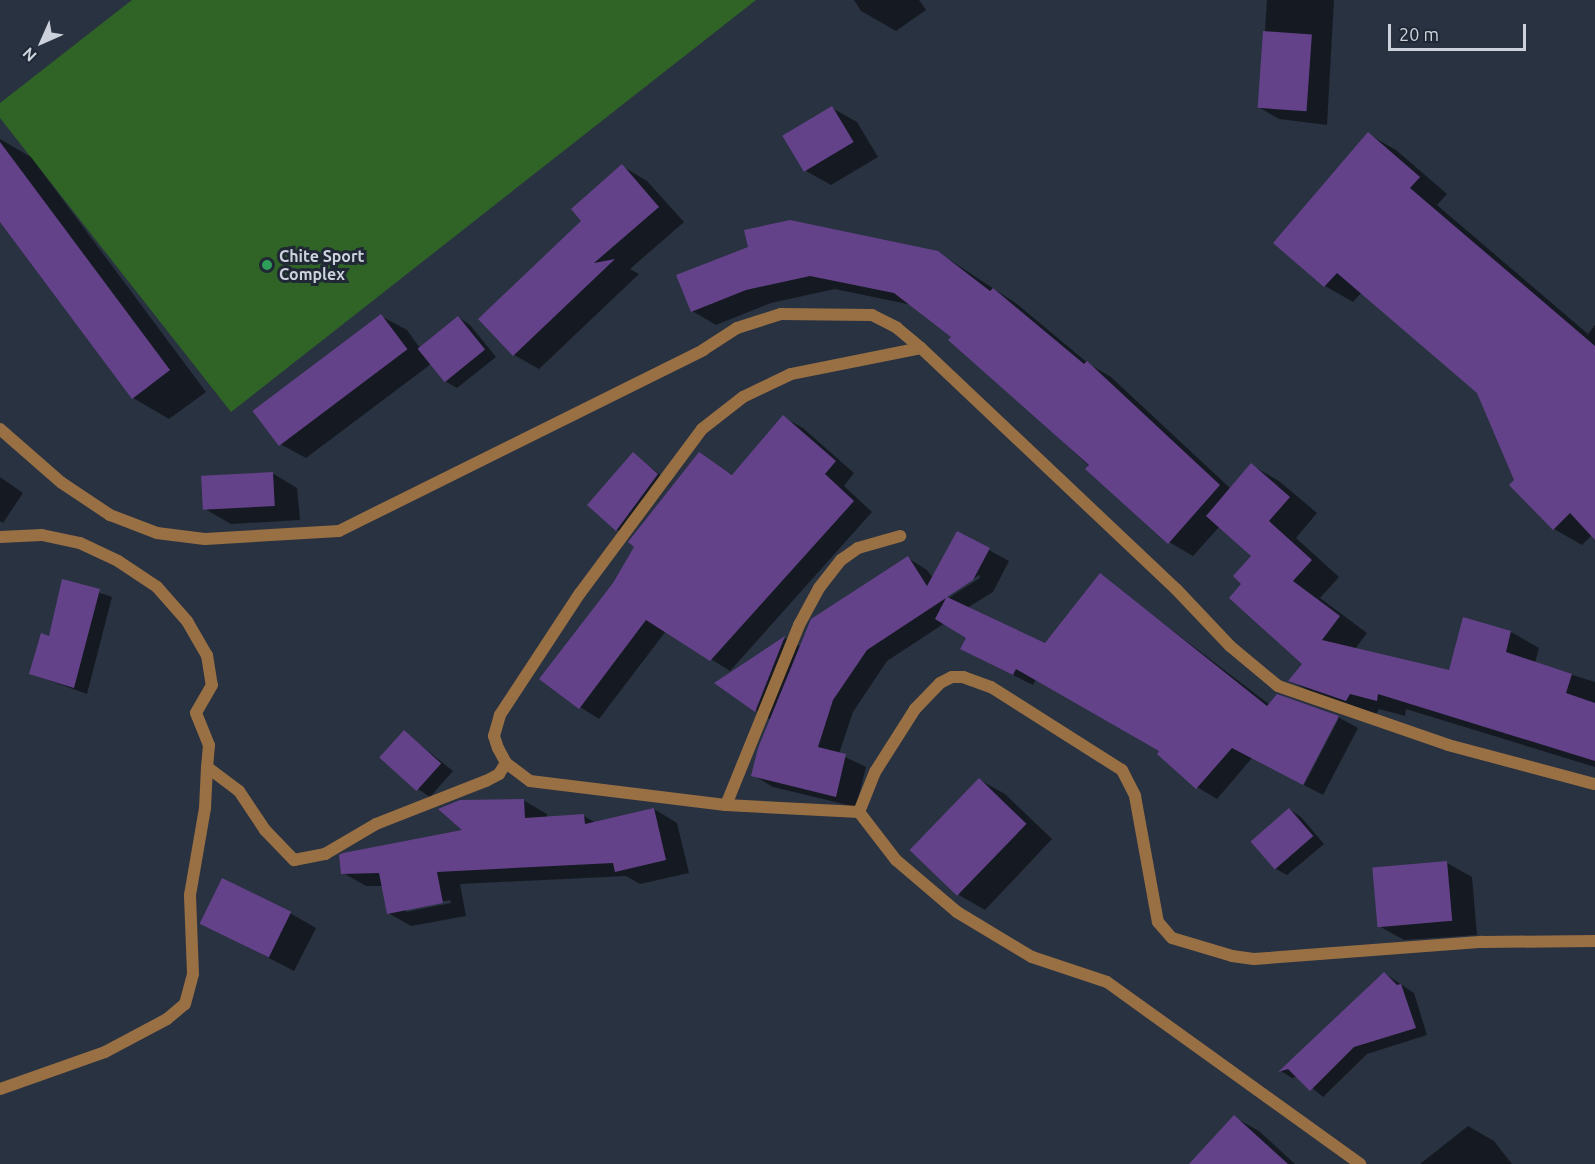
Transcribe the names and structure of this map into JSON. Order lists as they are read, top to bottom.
{
  "places": ["Chite Sport Complex"],
  "scale_bar": "20 m",
  "north": "bottom left"
}
